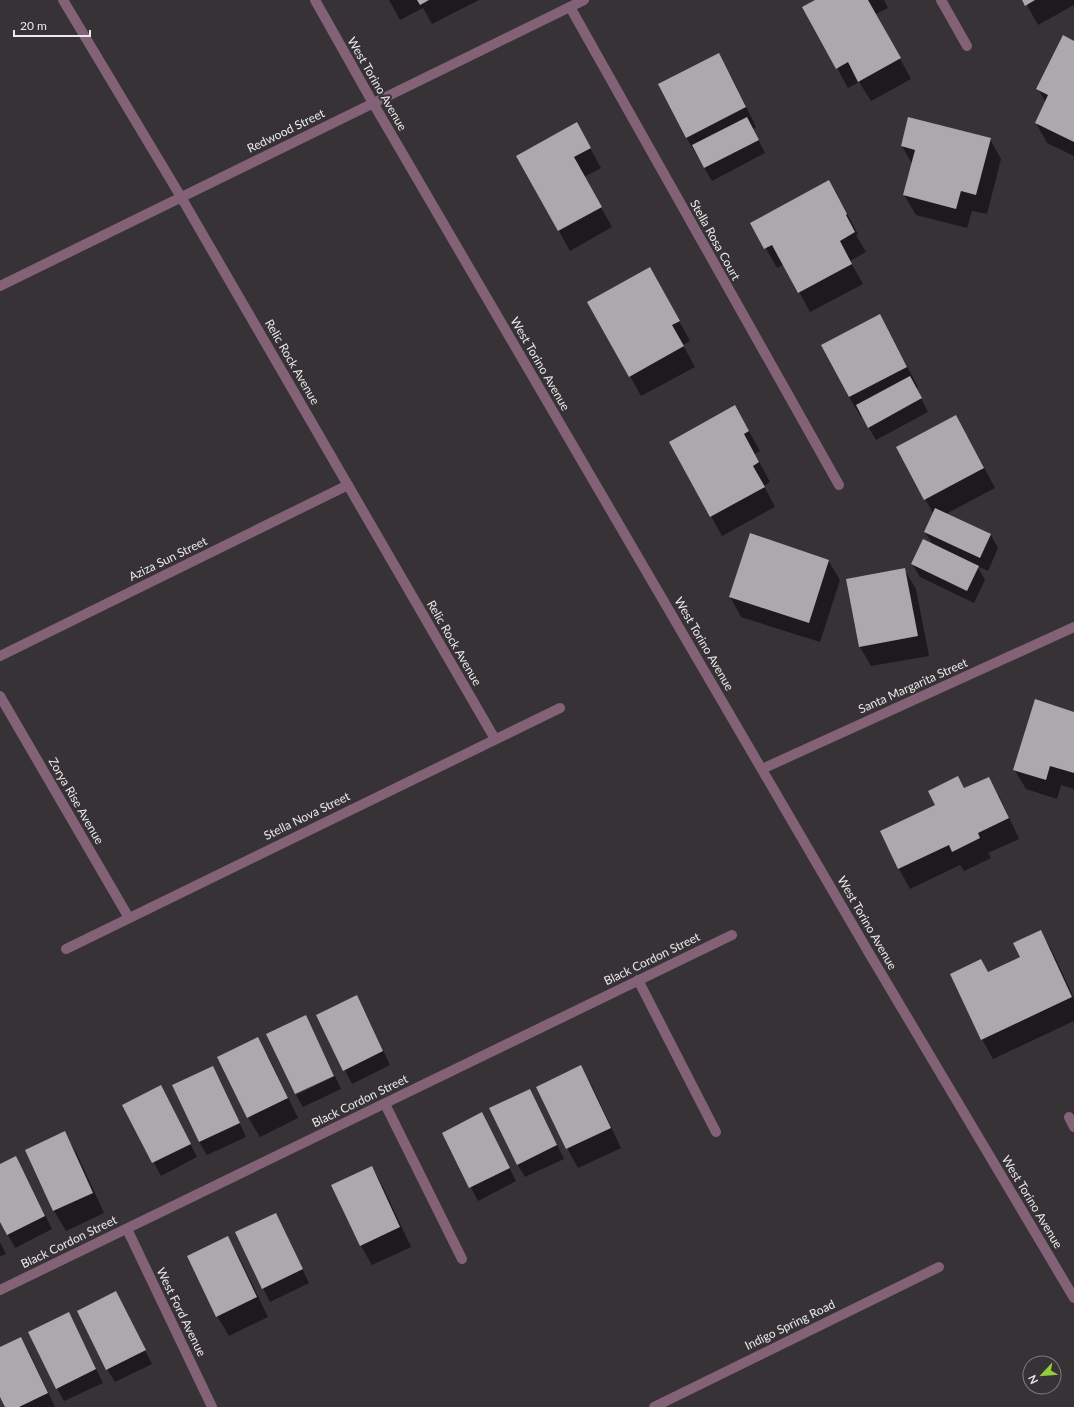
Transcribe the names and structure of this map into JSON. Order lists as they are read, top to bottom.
{
  "streets": {
    "street": [
      "West Torino Avenue",
      "Redwood Street",
      "Stella Rosa Court",
      "Relic Rock Avenue",
      "Aziza Sun Street",
      "Santa Margarita Street",
      "Zorya Rise Avenue",
      "Stella Nova Street",
      "Black Cordon Street",
      "West Ford Avenue",
      "Indigo Spring Road"
    ]
  },
  "crossings": [
    ["West Torino Avenue", "Redwood Street"],
    ["West Torino Avenue", "Santa Margarita Street"],
    ["Redwood Street", "Stella Rosa Court"],
    ["Redwood Street", "Relic Rock Avenue"],
    ["Relic Rock Avenue", "Aziza Sun Street"],
    ["Relic Rock Avenue", "Stella Nova Street"],
    ["Zorya Rise Avenue", "Stella Nova Street"],
    ["Black Cordon Street", "West Ford Avenue"]
  ],
  "scale_bar": "20 m",
  "north": "bottom left"
}
